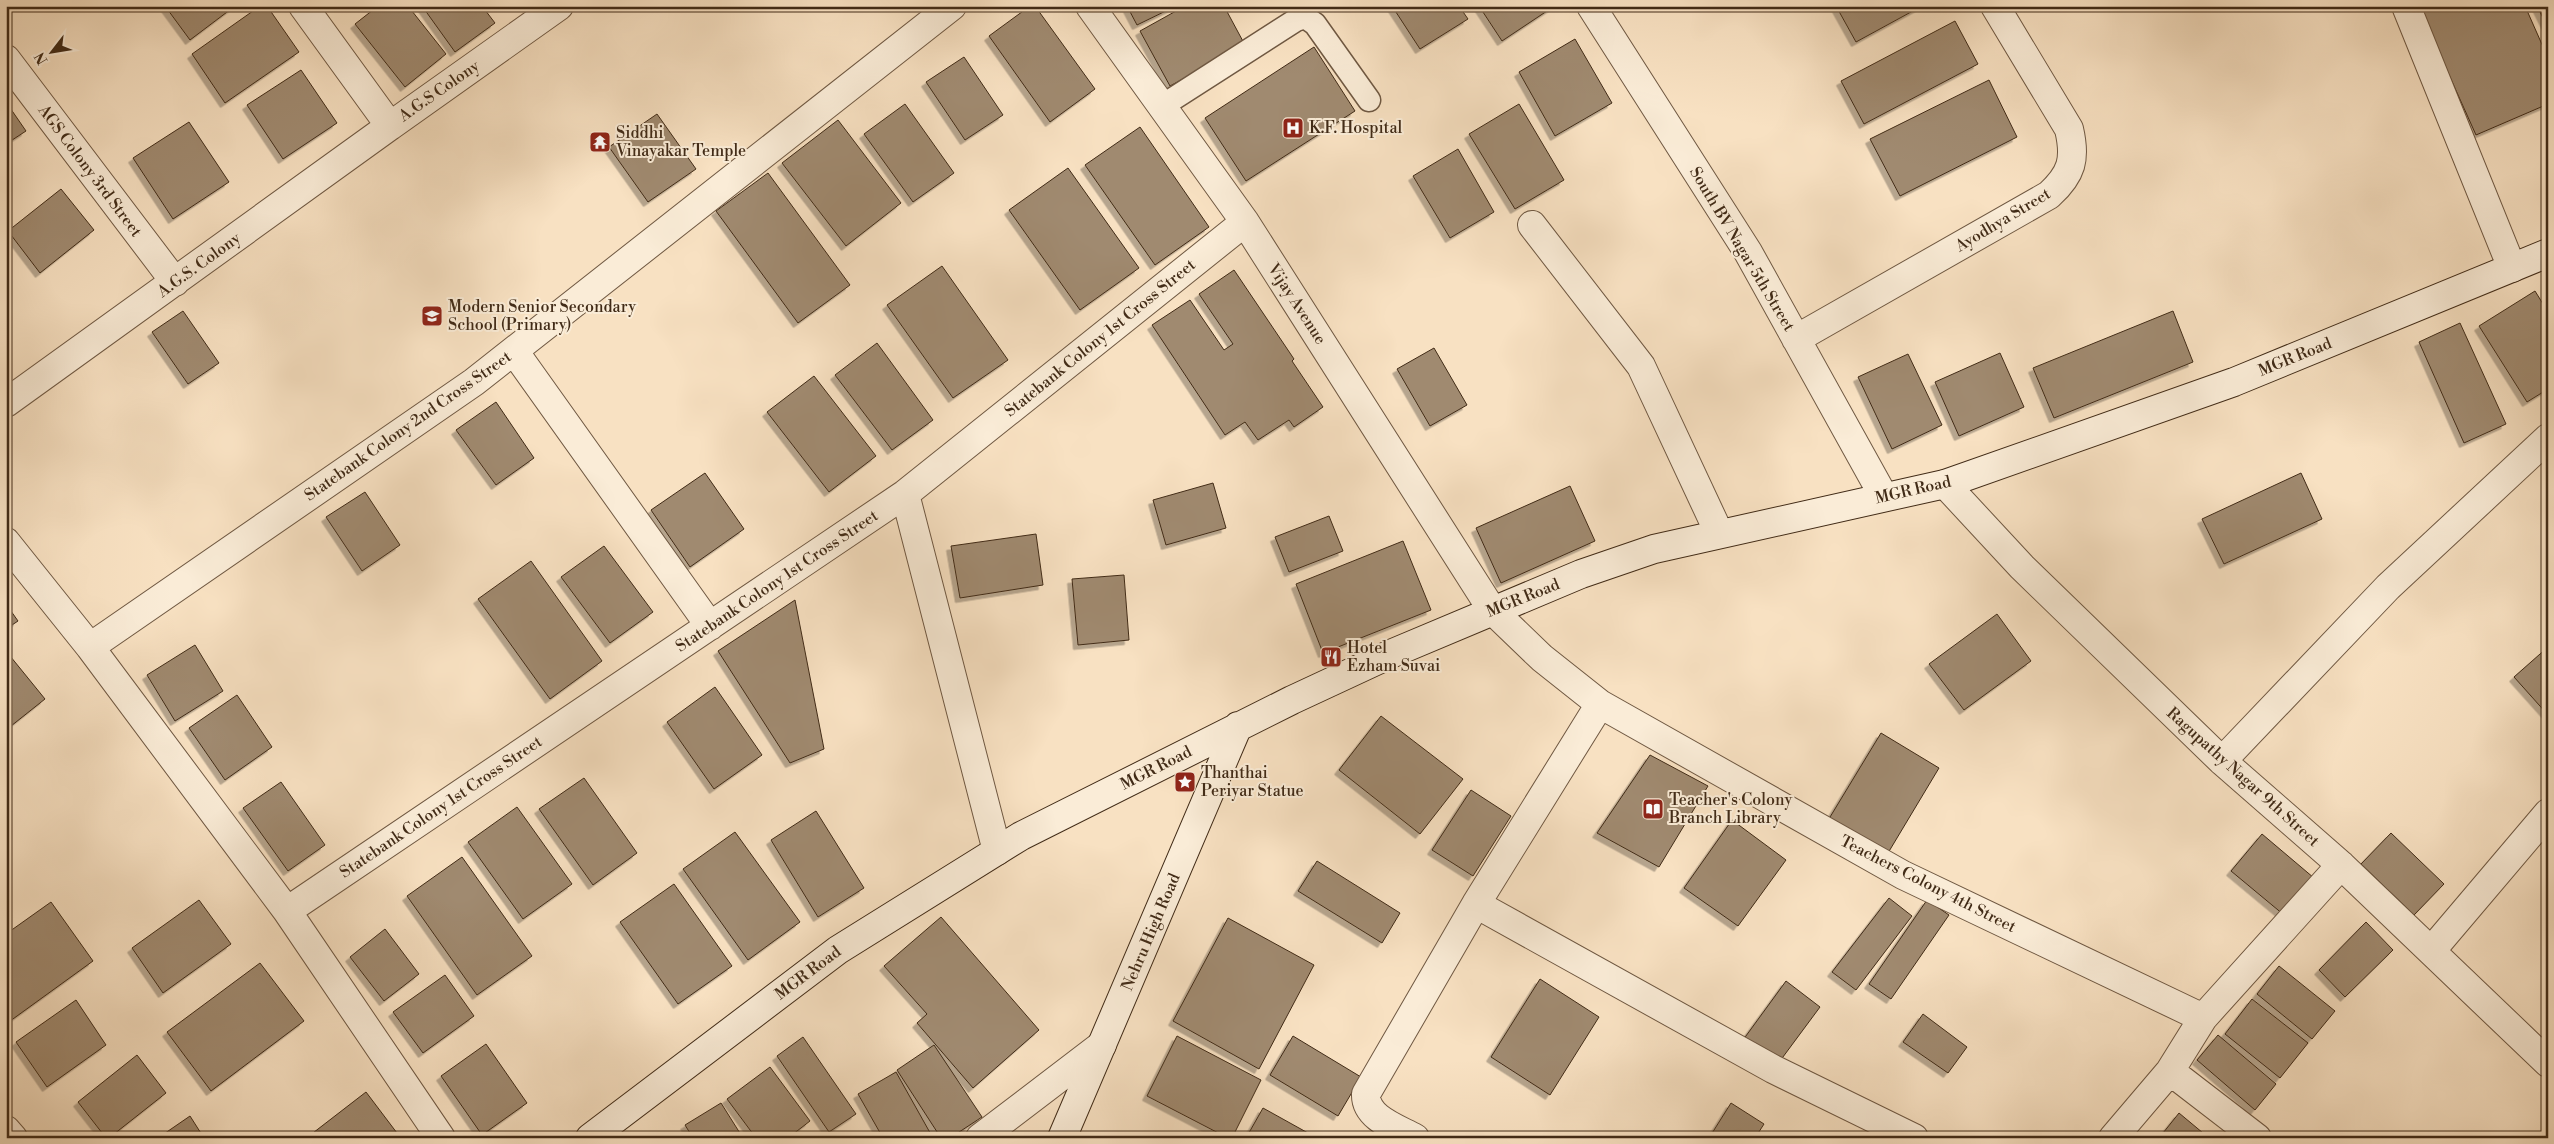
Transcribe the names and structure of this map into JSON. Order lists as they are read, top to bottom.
{
  "streets": {
    "street": [
      "A.G.S Colony",
      "AGS Colony 3rd Street",
      "Ayodhya Street",
      "South BV Nagar 5th Street",
      "A.G.S. Colony",
      "Vijay Avenue",
      "Statebank Colony 1st Cross Street",
      "MGR Road",
      "Statebank Colony 2nd Cross Street",
      "Ragupathy Nagar 9th Street",
      "Teachers Colony 4th Street",
      "Nehru High Road"
    ]
  },
  "crossings": [
    ["A.G.S Colony", "A.G.S. Colony"],
    ["AGS Colony 3rd Street", "A.G.S. Colony"],
    ["Ayodhya Street", "South BV Nagar 5th Street"],
    ["South BV Nagar 5th Street", "MGR Road"],
    ["Vijay Avenue", "Statebank Colony 1st Cross Street"],
    ["Vijay Avenue", "MGR Road"],
    ["Vijay Avenue", "Teachers Colony 4th Street"],
    ["MGR Road", "Ragupathy Nagar 9th Street"],
    ["MGR Road", "Teachers Colony 4th Street"],
    ["MGR Road", "Nehru High Road"]
  ],
  "places": {
    "hospital": ["K.F. Hospital"],
    "temple": ["Siddhi Vinayakar Temple"],
    "school or university": ["Modern Senior Secondary School (Primary)"],
    "restaurant": ["Hotel Ezham Suvai"],
    "place": ["Thanthai Periyar Statue"],
    "library": ["Teacher's Colony Branch Library"]
  },
  "north": "bottom left"
}
